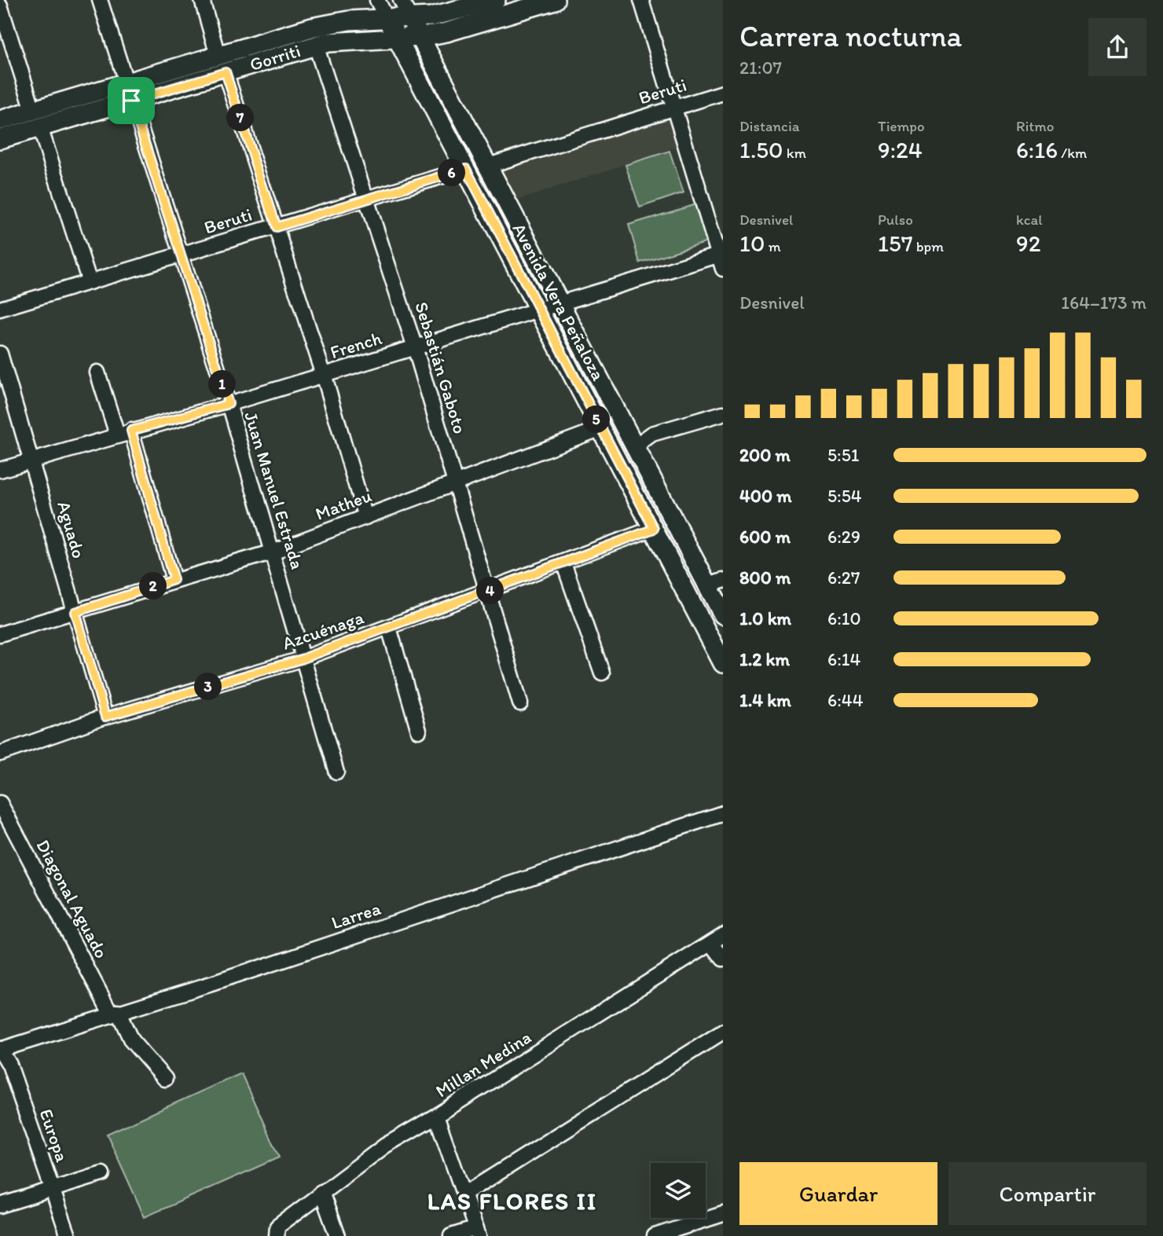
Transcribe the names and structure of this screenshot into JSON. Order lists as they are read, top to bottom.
{
  "streets": {
    "main road": ["Gorriti", "Avenida Vera Peñaloza"],
    "street": [
      "Beruti",
      "French",
      "Sebastián Gaboto",
      "Juan Manuel Estrada",
      "Matheu",
      "Aguado",
      "Azcuénaga",
      "Diagonal Aguado",
      "Larrea",
      "Millan Medina",
      "Europa"
    ]
  },
  "crossings": [
    ["Gorriti", "Avenida Vera Peñaloza"],
    ["Gorriti", "Sebastián Gaboto"],
    ["Gorriti", "Juan Manuel Estrada"],
    ["Beruti", "Avenida Vera Peñaloza"],
    ["Beruti", "Sebastián Gaboto"],
    ["Beruti", "Juan Manuel Estrada"],
    ["Avenida Vera Peñaloza", "French"],
    ["Avenida Vera Peñaloza", "Matheu"],
    ["Avenida Vera Peñaloza", "Azcuénaga"],
    ["French", "Sebastián Gaboto"],
    ["French", "Juan Manuel Estrada"],
    ["French", "Aguado"],
    ["Sebastián Gaboto", "Matheu"],
    ["Sebastián Gaboto", "Azcuénaga"],
    ["Juan Manuel Estrada", "Matheu"],
    ["Juan Manuel Estrada", "Azcuénaga"],
    ["Matheu", "Aguado"],
    ["Aguado", "Azcuénaga"],
    ["Diagonal Aguado", "Larrea"],
    ["Larrea", "Europa"]
  ],
  "districts": ["LAS FLORES II"],
  "page": {
    "heading": ["Carrera nocturna", "21:07"],
    "stats": [
      ["Distancia", "1.50 km"],
      ["Tiempo", "9:24"],
      ["Ritmo", "6:16 /km"],
      ["Desnivel", "10 m"],
      ["Pulso", "157 bpm"],
      ["kcal", "92"]
    ],
    "pins": [
      "7",
      "6",
      "1",
      "5",
      "2",
      "4",
      "3"
    ],
    "chart": ["Desnivel", "164–173 m"],
    "list": [
      {
        "name": "200 m",
        "note": "5:51"
      },
      {
        "name": "400 m",
        "note": "5:54"
      },
      {
        "name": "600 m",
        "note": "6:29"
      },
      {
        "name": "800 m",
        "note": "6:27"
      },
      {
        "name": "1.0 km",
        "note": "6:10"
      },
      {
        "name": "1.2 km",
        "note": "6:14"
      },
      {
        "name": "1.4 km",
        "note": "6:44"
      }
    ],
    "buttons": ["Guardar", "Compartir"]
  }
}
